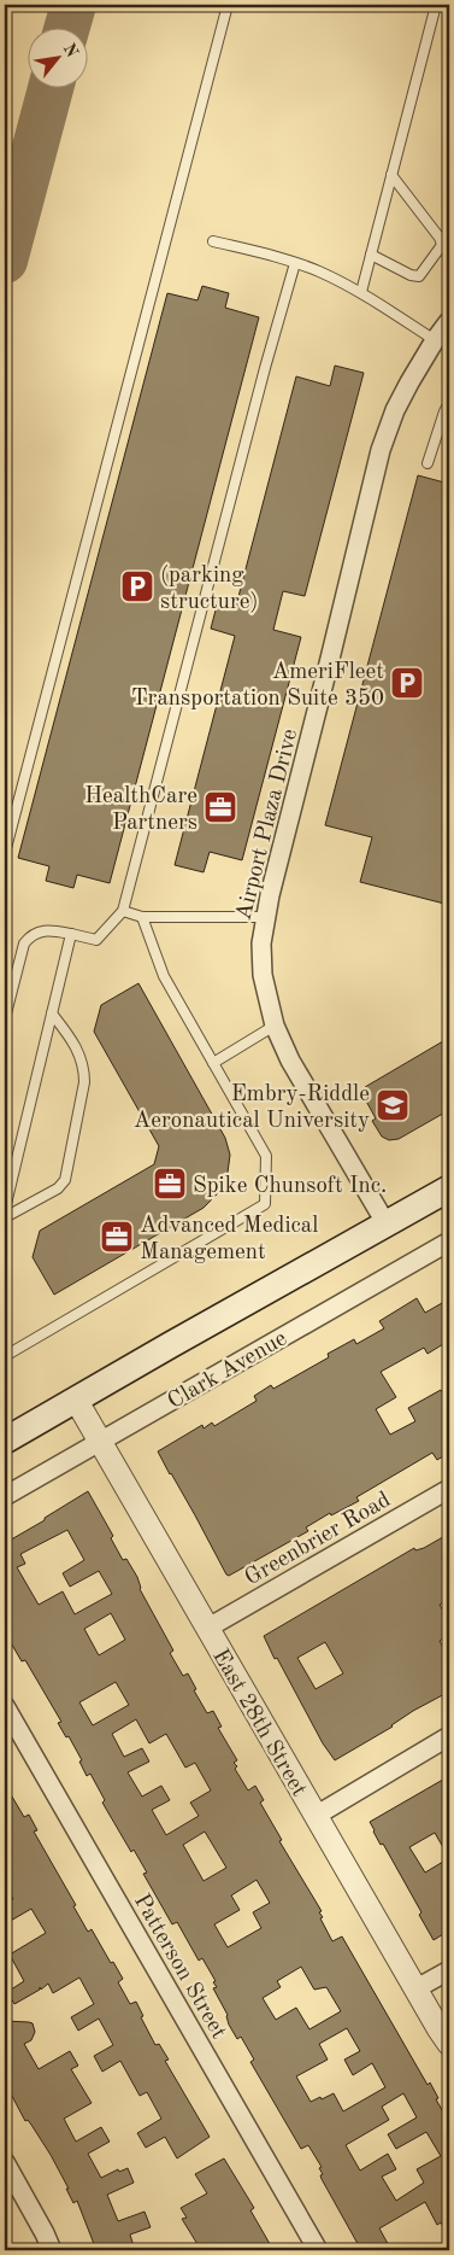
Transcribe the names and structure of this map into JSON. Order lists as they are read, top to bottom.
{
  "streets": {
    "main road": ["Clark Avenue"],
    "street": [
      "Airport Plaza Drive",
      "Greenbrier Road",
      "East 28th Street",
      "Patterson Street"
    ]
  },
  "crossings": [
    ["Airport Plaza Drive", "Clark Avenue"],
    ["Clark Avenue", "East 28th Street"],
    ["Greenbrier Road", "East 28th Street"]
  ],
  "places": {
    "parking": ["(parking structure)", "AmeriFleet Transportation Suite 350"],
    "office": ["HealthCare Partners", "Spike Chunsoft Inc.", "Advanced Medical Management"],
    "school or university": ["Embry-Riddle Aeronautical University"]
  },
  "north": "top right"
}
